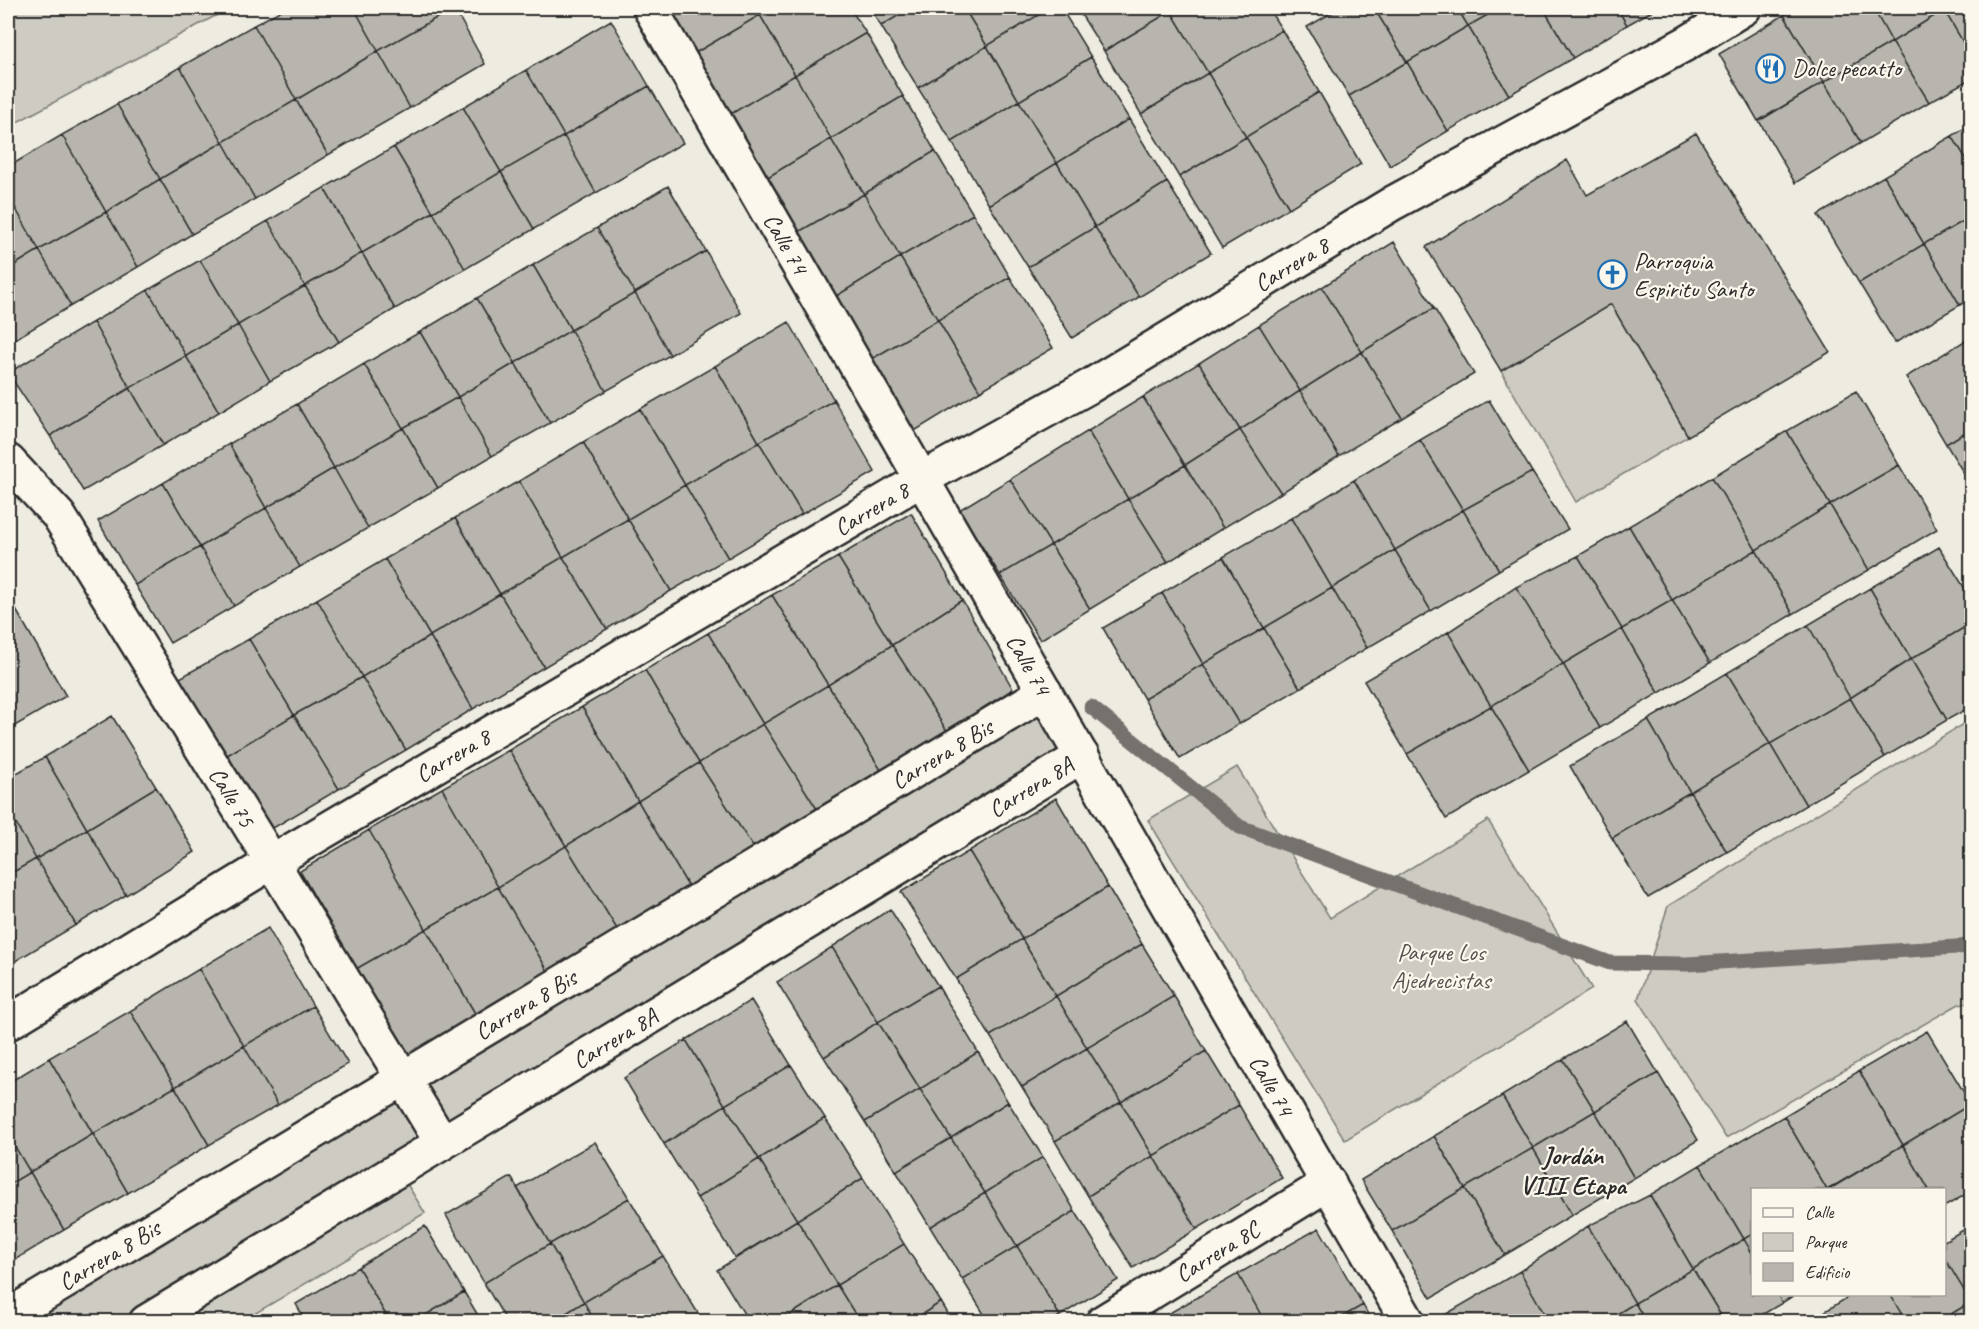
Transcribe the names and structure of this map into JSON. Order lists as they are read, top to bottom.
{
  "streets": {
    "street": [
      "Calle 74",
      "Carrera 8",
      "Carrera 8 Bis",
      "Carrera 8A",
      "Calle 75",
      "Carrera 8C"
    ]
  },
  "crossings": [
    ["Calle 74", "Carrera 8"],
    ["Calle 74", "Carrera 8 Bis"],
    ["Calle 74", "Carrera 8A"],
    ["Calle 74", "Carrera 8C"],
    ["Carrera 8", "Calle 75"],
    ["Carrera 8 Bis", "Calle 75"],
    ["Carrera 8A", "Calle 75"]
  ],
  "districts": ["Jordán VIII Etapa"],
  "parks": ["Parque Los Ajedrecistas"],
  "places": {
    "restaurant": ["Dolce pecatto"],
    "church": ["Parroquia Espiritu Santo"]
  },
  "legend": ["Calle", "Parque", "Edificio"]
}
